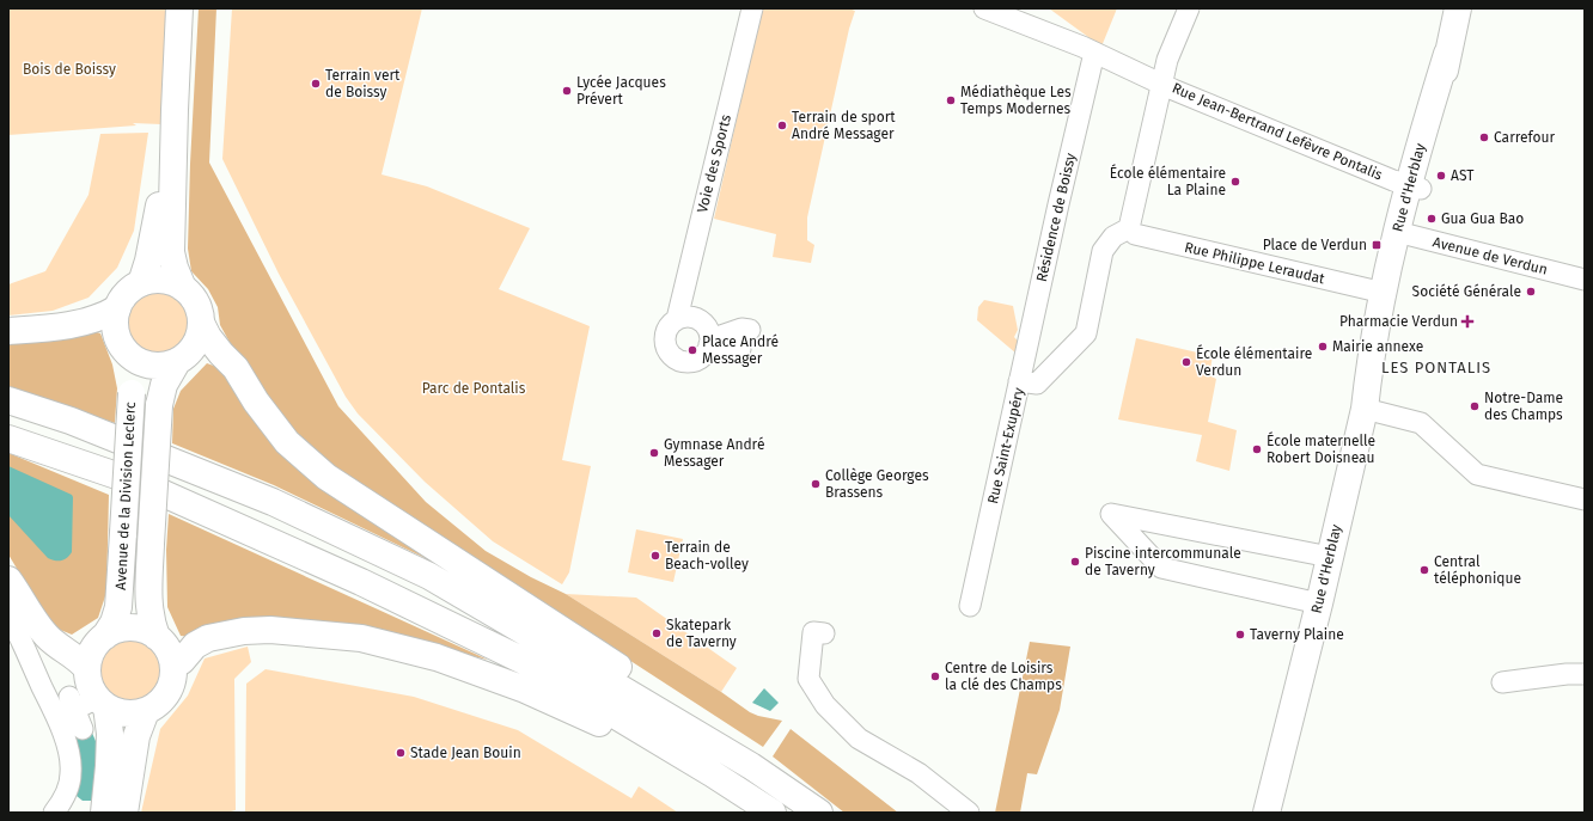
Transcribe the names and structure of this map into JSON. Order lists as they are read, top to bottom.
{
  "streets": {
    "main road": ["Rue d'Herblay", "Avenue de la Division Leclerc"],
    "street": [
      "Rue Jean-Bertrand Lefèvre Pontalis",
      "Voie des Sports",
      "Résidence de Boissy",
      "Avenue de Verdun",
      "Rue Philippe Leraudat",
      "Rue Saint-Exupéry"
    ]
  },
  "crossings": [
    ["Rue Jean-Bertrand Lefèvre Pontalis", "Rue d'Herblay"],
    ["Rue Jean-Bertrand Lefèvre Pontalis", "Résidence de Boissy"],
    ["Rue d'Herblay", "Avenue de Verdun"],
    ["Rue d'Herblay", "Rue Philippe Leraudat"],
    ["Résidence de Boissy", "Rue Saint-Exupéry"],
    ["Rue Philippe Leraudat", "Rue Saint-Exupéry"]
  ],
  "districts": ["LES PONTALIS"],
  "parks": ["Bois de Boissy", "Parc de Pontalis"],
  "places": {
    "other": [
      "Terrain vert de Boissy",
      "Lycée Jacques Prévert",
      "Médiathèque Les Temps Modernes",
      "Terrain de sport André Messager",
      "Carrefour",
      "AST",
      "École élémentaire La Plaine",
      "Gua Gua Bao",
      "Société Générale",
      "Mairie annexe",
      "Place André Messager",
      "École élémentaire Verdun",
      "Notre-Dame des Champs",
      "École maternelle Robert Doisneau",
      "Gymnase André Messager",
      "Collège Georges Brassens",
      "Terrain de Beach-volley",
      "Piscine intercommunale de Taverny",
      "Central téléphonique",
      "Skatepark de Taverny",
      "Taverny Plaine",
      "Centre de Loisirs la clé des Champs",
      "Stade Jean Bouin"
    ],
    "transit": ["Place de Verdun"],
    "health": ["Pharmacie Verdun"]
  }
}
